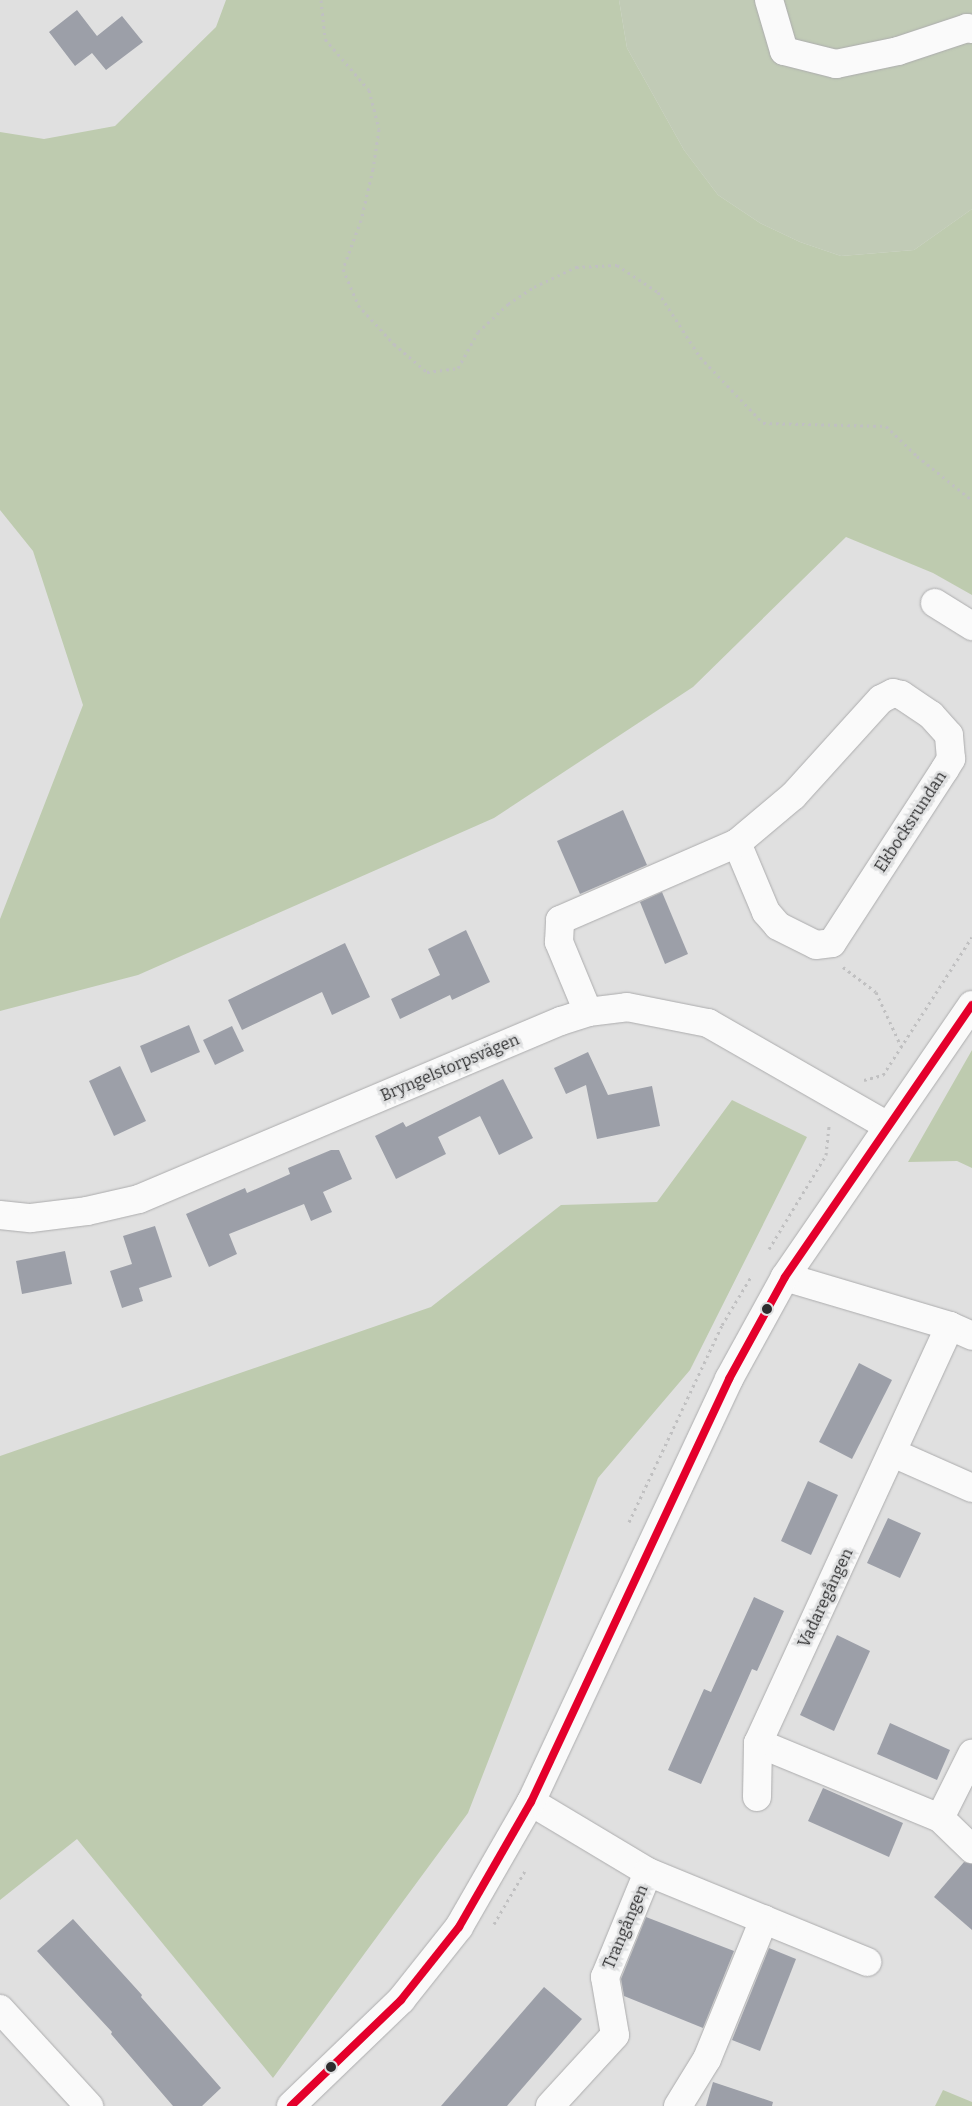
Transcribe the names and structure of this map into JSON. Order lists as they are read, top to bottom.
{
  "streets": {
    "street": [
      "Ekbocksrundan",
      "Bryngelstorpsvägen",
      "Vadaregången",
      "Trangången"
    ]
  },
  "crossings": [
    ["Ekbocksrundan", "Bryngelstorpsvägen"]
  ]
}
